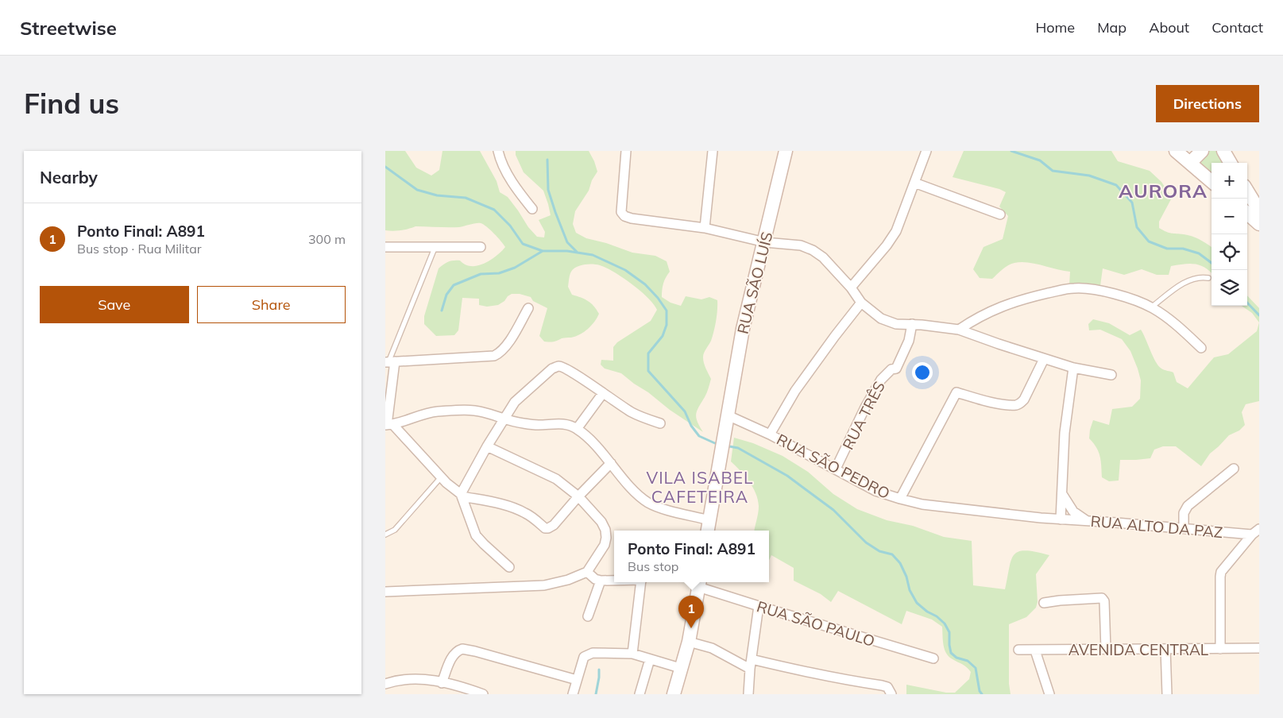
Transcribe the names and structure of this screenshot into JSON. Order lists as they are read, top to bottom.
{
  "streets": {
    "street": [
      "RUA SÃO LUÍS",
      "RUA TRÊS",
      "RUA SÃO PEDRO",
      "RUA ALTO DA PAZ",
      "RUA SÃO PAULO",
      "AVENIDA CENTRAL"
    ]
  },
  "crossings": [
    ["RUA SÃO LUÍS", "RUA SÃO PEDRO"],
    ["RUA TRÊS", "RUA SÃO PEDRO"],
    ["RUA SÃO PEDRO", "RUA ALTO DA PAZ"],
    ["RUA ALTO DA PAZ", "AVENIDA CENTRAL"]
  ],
  "districts": ["AURORA", "VILA ISABEL CAFETEIRA"],
  "page": {
    "header": "Streetwise",
    "nav": [
      "Home",
      "Map",
      "About",
      "Contact"
    ],
    "buttons": [
      "Directions",
      ["Save", "Share"]
    ],
    "title": "Find us",
    "heading": "Nearby",
    "map_buttons": ["+", "−"],
    "list": [
      {
        "mark": "1",
        "name": "Ponto Final: A891",
        "note": "Bus stop · Rua Militar",
        "value": "300 m"
      }
    ],
    "popup": ["Ponto Final: A891", "Bus stop"],
    "pins": "1"
  }
}
